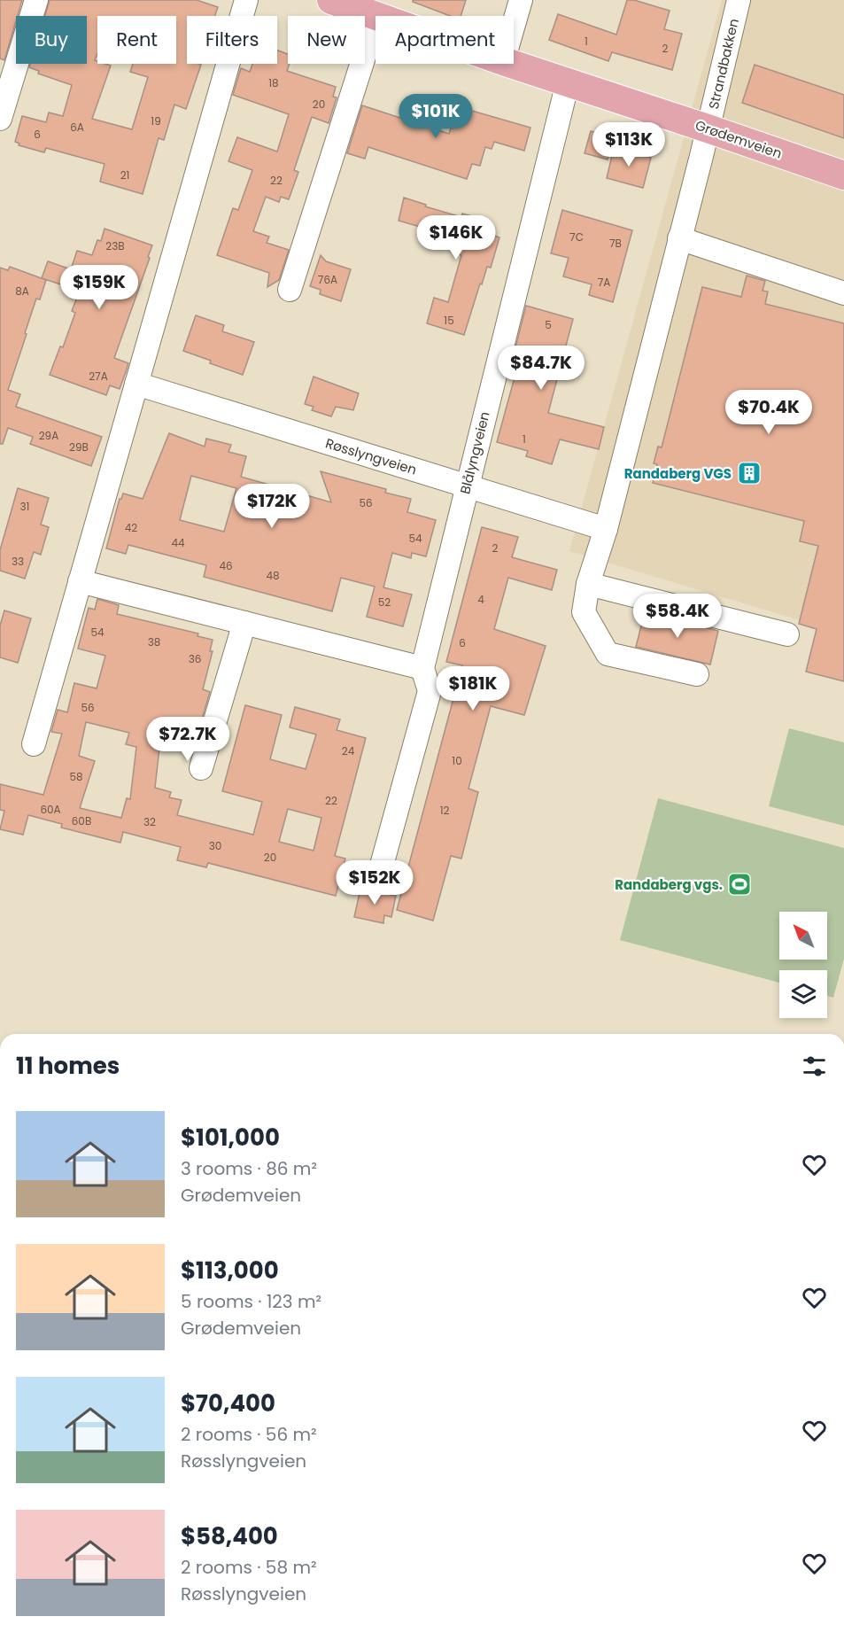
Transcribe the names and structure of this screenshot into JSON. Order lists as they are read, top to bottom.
{
  "streets": {
    "main road": ["Grødemveien"],
    "street": ["Strandbakken", "Blålyngveien", "Røsslyngveien"]
  },
  "crossings": [
    ["Strandbakken", "Grødemveien"],
    ["Strandbakken", "Røsslyngveien"],
    ["Grødemveien", "Blålyngveien"],
    ["Blålyngveien", "Røsslyngveien"]
  ],
  "places": {
    "building": ["Randaberg VGS"],
    "sports": ["Randaberg vgs."]
  },
  "house_numbers": [
    "1",
    "2",
    "18",
    "20",
    "19",
    "6A",
    "6",
    "21",
    "22",
    "7C",
    "7B",
    "23B",
    "76A",
    "7A",
    "8A",
    "15",
    "5",
    "27A",
    "29A",
    "1",
    "29B",
    "56",
    "31",
    "42",
    "54",
    "44",
    "2",
    "33",
    "46",
    "48",
    "4",
    "52",
    "54",
    "38",
    "6",
    "36",
    "56",
    "24",
    "10",
    "58",
    "22",
    "60A",
    "12",
    "60B",
    "32",
    "30",
    "20"
  ],
  "north": "top left",
  "page": {
    "chip": [
      "Buy",
      "Rent",
      "Filters",
      "New",
      "Apartment"
    ],
    "price": [
      "$101K",
      "$113K",
      "$146K",
      "$159K",
      "$84.7K",
      "$70.4K",
      "$172K",
      "$58.4K",
      "$181K",
      "$72.7K",
      "$152K"
    ],
    "heading": "11 homes",
    "list": [
      {
        "name": "$101,000",
        "note": "3 rooms · 86 m² · Grødemveien"
      },
      {
        "name": "$113,000",
        "note": "5 rooms · 123 m² · Grødemveien"
      },
      {
        "name": "$70,400",
        "note": "2 rooms · 56 m² · Røsslyngveien"
      },
      {
        "name": "$58,400",
        "note": "2 rooms · 58 m² · Røsslyngveien"
      }
    ]
  }
}
